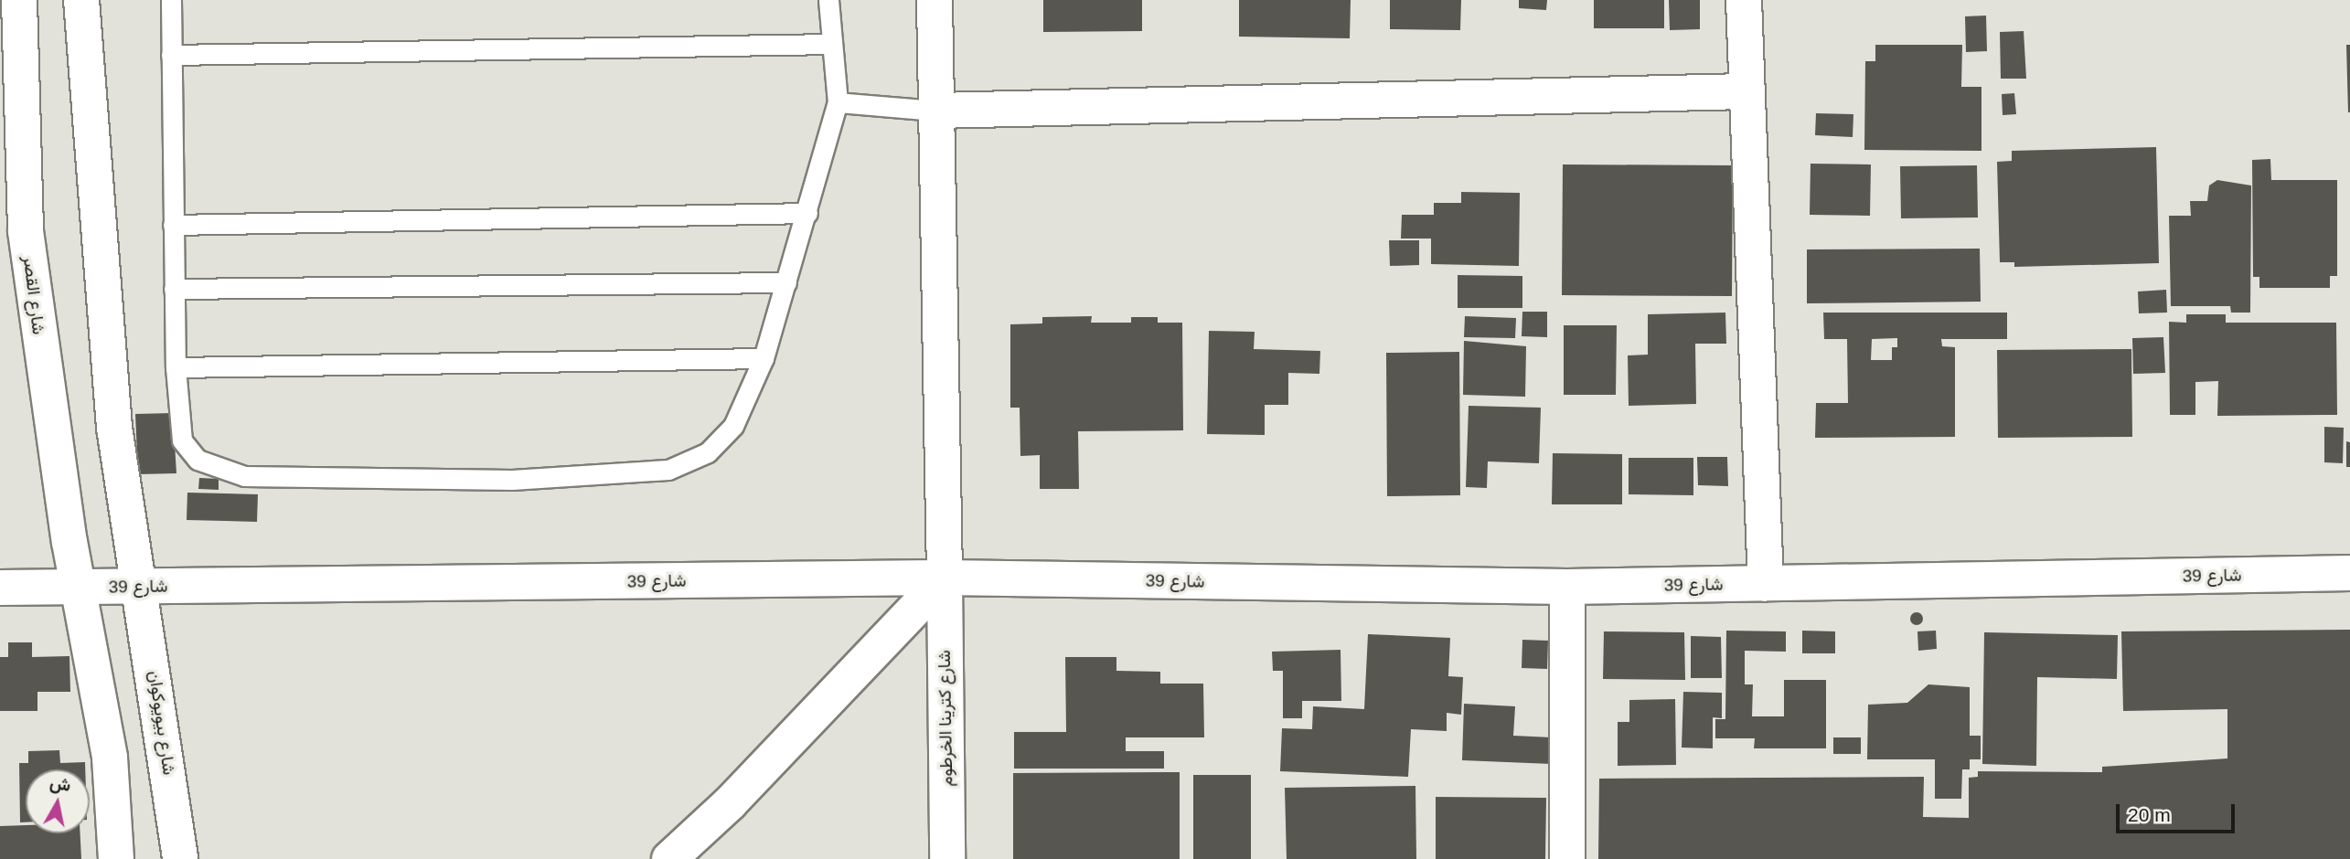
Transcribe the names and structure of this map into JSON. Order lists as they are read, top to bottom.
{
  "streets": {
    "street": [
      "شارع القصر",
      "شارع 39",
      "شارع كترينا الخرطوم",
      "شارع بيويوكوان"
    ]
  },
  "crossings": [
    ["شارع القصر", "شارع 39"],
    ["شارع 39", "شارع كترينا الخرطوم"],
    ["شارع 39", "شارع بيويوكوان"]
  ],
  "scale_bar": "20 m",
  "north": "top"
}
